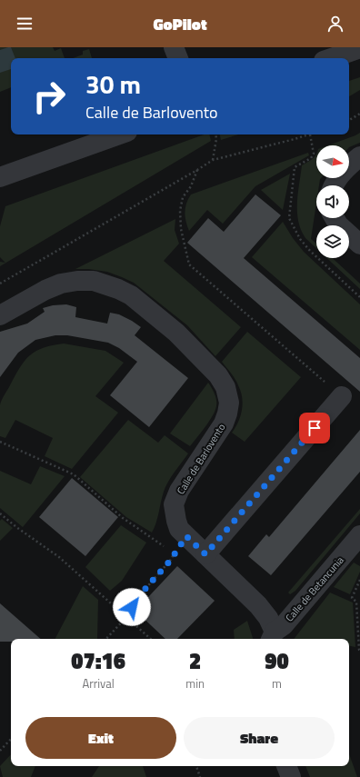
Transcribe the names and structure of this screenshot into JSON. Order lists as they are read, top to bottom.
{
  "streets": {
    "street": ["Calle de Barlovento", "Calle de Betancunia"]
  },
  "crossings": [
    ["Calle de Barlovento", "Calle de Betancunia"]
  ],
  "north": "right",
  "page": {
    "header": "GoPilot",
    "turn": ["30 m", "Calle de Barlovento"],
    "eta": [
      "07:16",
      "Arrival",
      "2",
      "min",
      "90",
      "m"
    ],
    "buttons": ["Exit", "Share"]
  }
}
